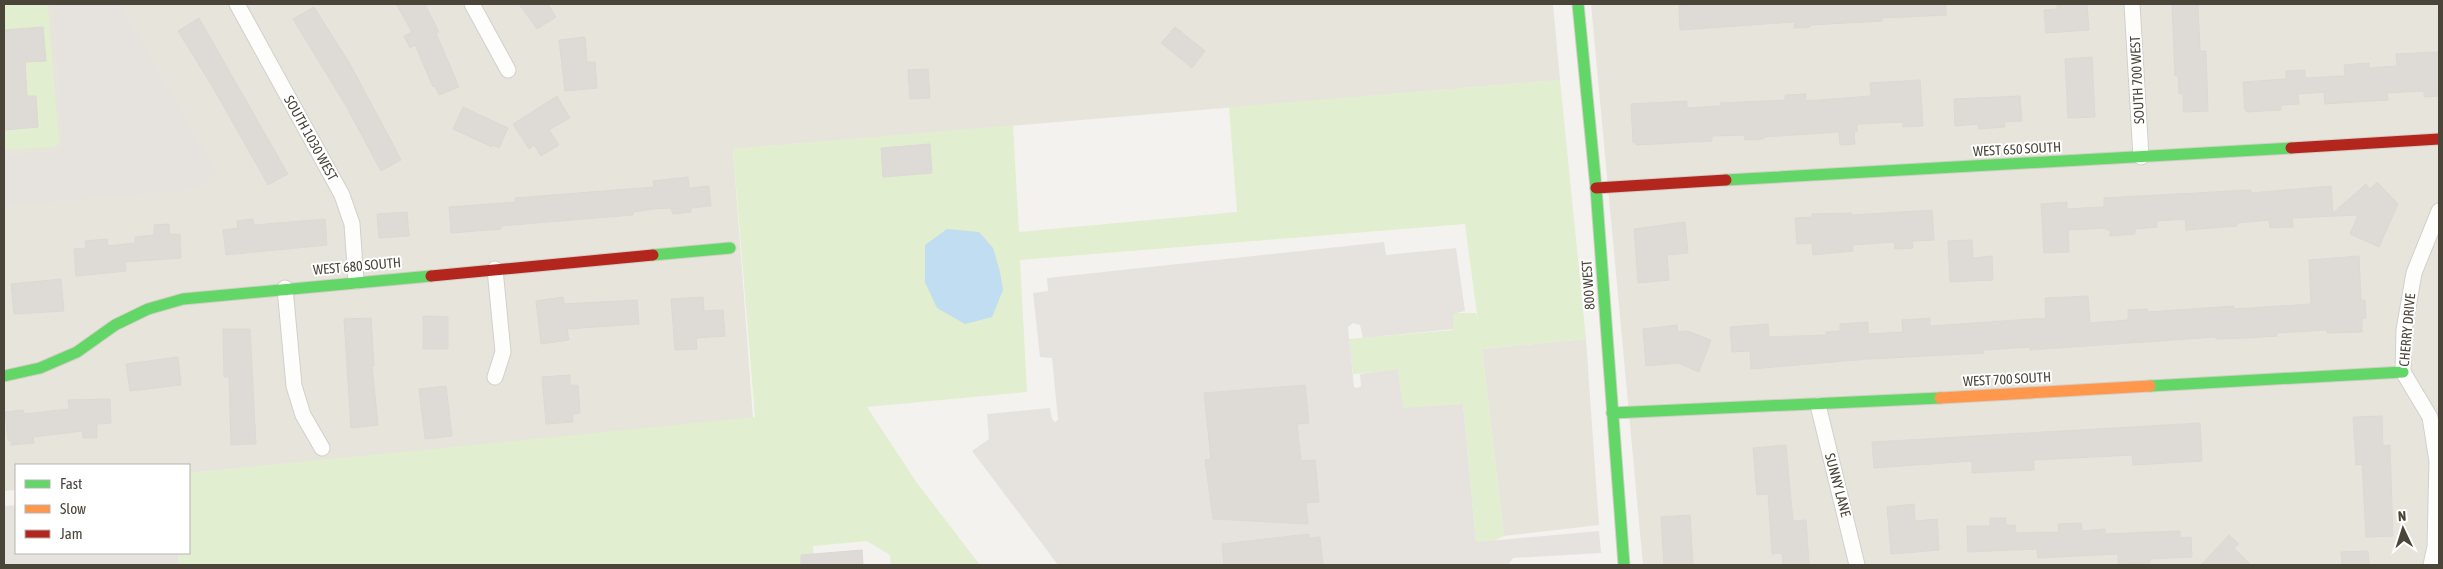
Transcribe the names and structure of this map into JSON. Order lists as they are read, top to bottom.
{
  "streets": {
    "street": [
      "SOUTH 700 WEST",
      "SOUTH 1030 WEST",
      "WEST 650 SOUTH",
      "WEST 680 SOUTH",
      "800 WEST",
      "CHERRY DRIVE",
      "WEST 700 SOUTH",
      "SUNNY LANE"
    ]
  },
  "crossings": [
    ["SOUTH 700 WEST", "WEST 650 SOUTH"],
    ["SOUTH 1030 WEST", "WEST 680 SOUTH"],
    ["WEST 650 SOUTH", "800 WEST"],
    ["800 WEST", "WEST 700 SOUTH"],
    ["CHERRY DRIVE", "WEST 700 SOUTH"],
    ["WEST 700 SOUTH", "SUNNY LANE"]
  ],
  "legend": ["Fast", "Slow", "Jam"],
  "north": "top"
}
